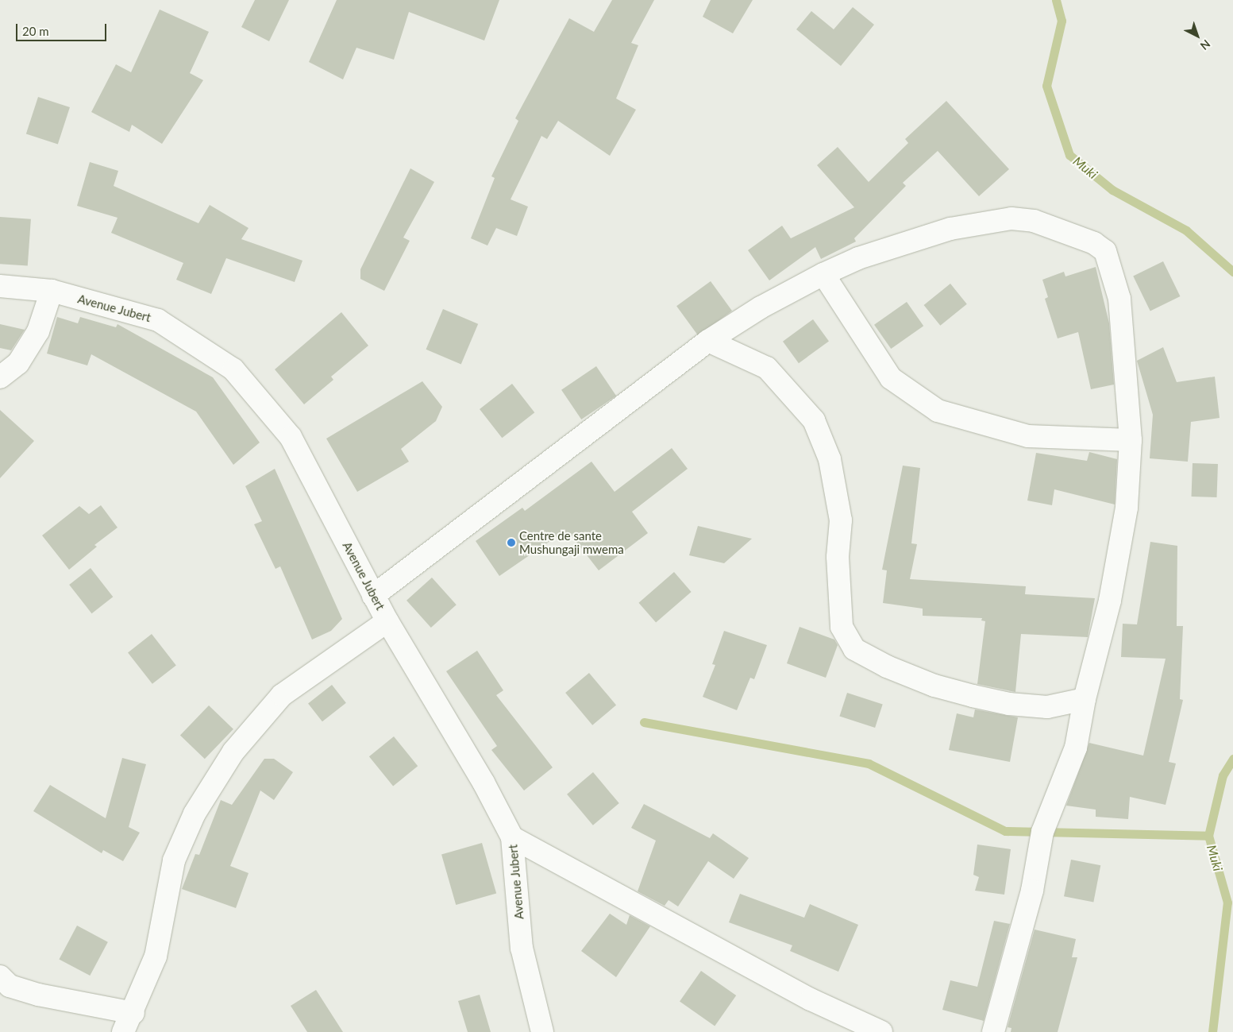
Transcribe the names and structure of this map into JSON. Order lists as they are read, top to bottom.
{
  "streets": {
    "street": ["Avenue Jubert"]
  },
  "water": ["Muki"],
  "places": ["Centre de sante Mushungaji mwema"],
  "scale_bar": "20 m",
  "north": "bottom right"
}
